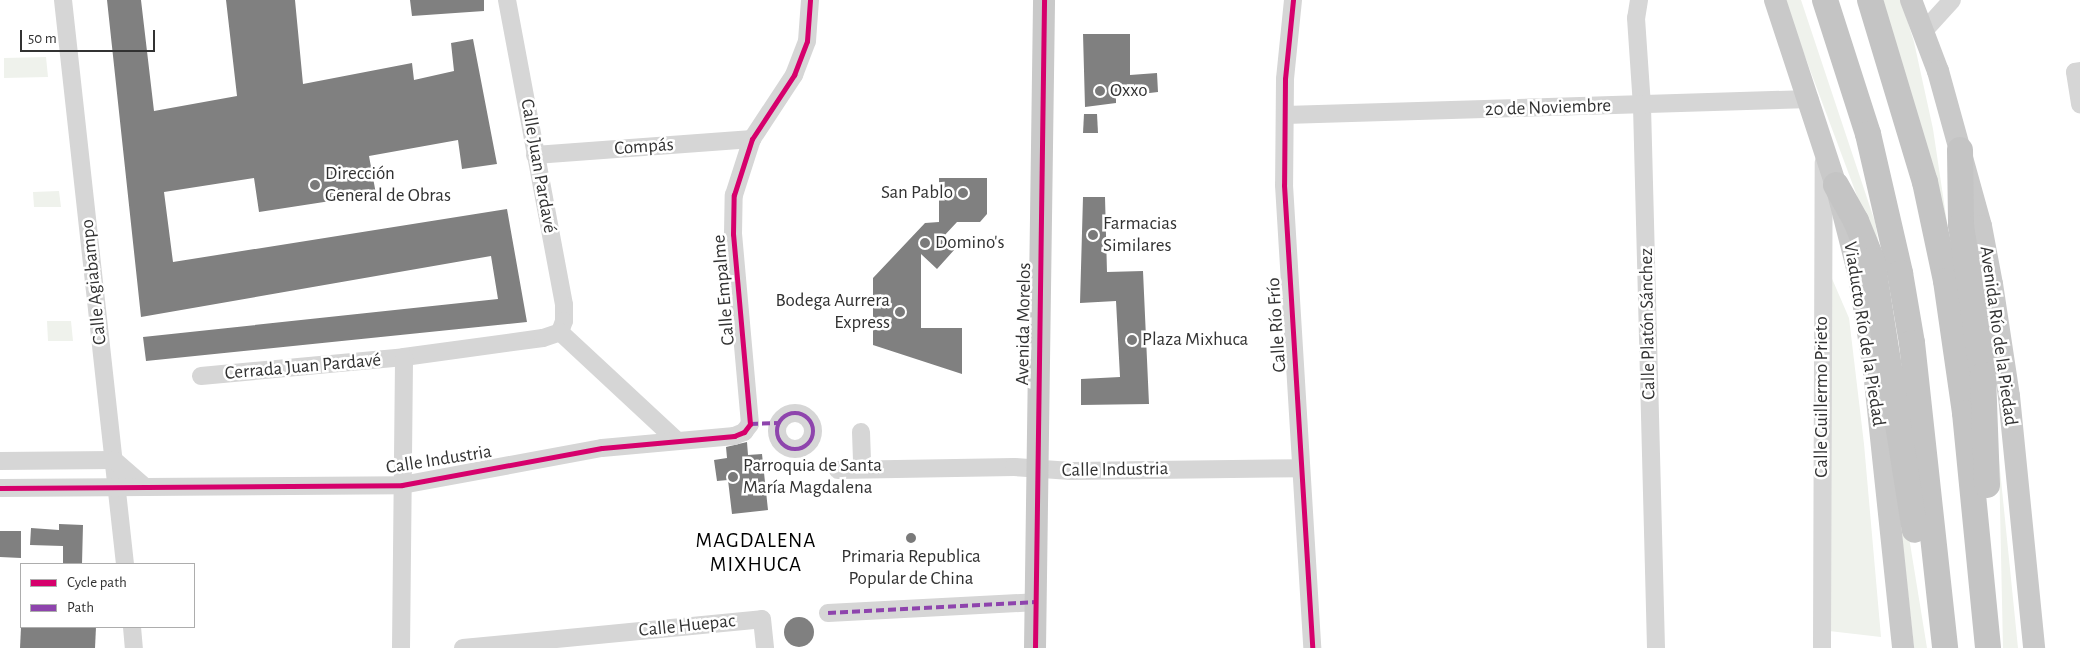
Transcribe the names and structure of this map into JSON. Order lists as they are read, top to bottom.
{
  "streets": {
    "main road": ["Avenida Morelos", "Viaducto Río de la Piedad", "Avenida Río de la Piedad"],
    "street": [
      "20 de Noviembre",
      "Compás",
      "Calle Juan Pardavé",
      "Calle Agiabampo",
      "Calle Empalme",
      "Calle Platón Sánchez",
      "Calle Río Frío",
      "Cerrada Juan Pardavé",
      "Calle Guillermo Prieto",
      "Calle Industria",
      "Calle Huepac"
    ]
  },
  "crossings": [
    ["20 de Noviembre", "Calle Platón Sánchez"],
    ["20 de Noviembre", "Calle Río Frío"],
    ["20 de Noviembre", "Viaducto Río de la Piedad"],
    ["Compás", "Calle Juan Pardavé"],
    ["Compás", "Calle Empalme"],
    ["Calle Agiabampo", "Calle Industria"],
    ["Calle Empalme", "Calle Industria"],
    ["Avenida Morelos", "Calle Industria"],
    ["Calle Río Frío", "Calle Industria"],
    ["Viaducto Río de la Piedad", "Calle Guillermo Prieto"]
  ],
  "districts": ["MAGDALENA MIXHUCA"],
  "places": [
    "Oxxo",
    "Dirección General de Obras",
    "San Pablo",
    "Farmacias Similares",
    "Domino's",
    "Bodega Aurrera Express",
    "Plaza Mixhuca",
    "Parroquia de Santa María Magdalena",
    "Primaria Republica Popular de China"
  ],
  "legend": ["Cycle path", "Path"],
  "scale_bar": "50 m"
}
